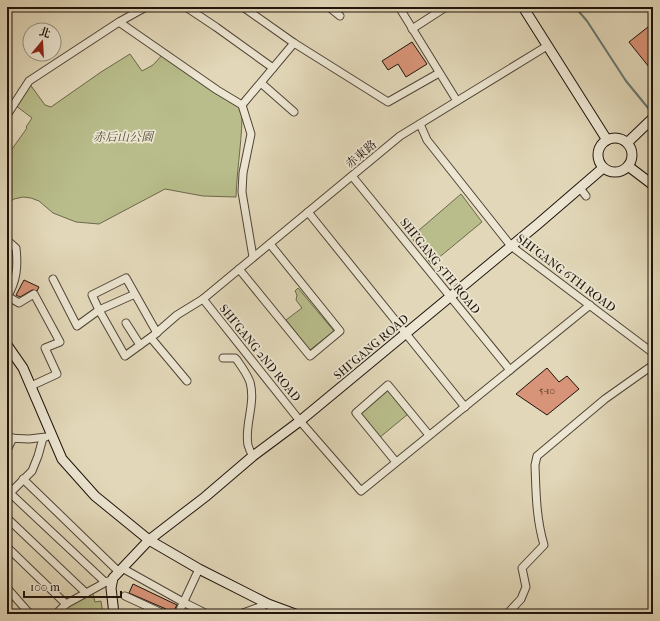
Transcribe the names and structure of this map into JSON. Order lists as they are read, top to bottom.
{
  "streets": {
    "street": [
      "赤東路",
      "SHI'GANG 5TH ROAD",
      "SHI'GANG 6TH ROAD",
      "SHI'GANG ROAD",
      "SHI'GANG 2ND ROAD"
    ]
  },
  "crossings": [
    ["赤東路", "SHI'GANG 5TH ROAD"],
    ["赤東路", "SHI'GANG 6TH ROAD"],
    ["赤東路", "SHI'GANG 2ND ROAD"],
    ["SHI'GANG 5TH ROAD", "SHI'GANG ROAD"],
    ["SHI'GANG 6TH ROAD", "SHI'GANG ROAD"],
    ["SHI'GANG ROAD", "SHI'GANG 2ND ROAD"]
  ],
  "parks": ["赤后山公園"],
  "house_numbers": ["5-10"],
  "scale_bar": "100 m",
  "north": "top"
}
